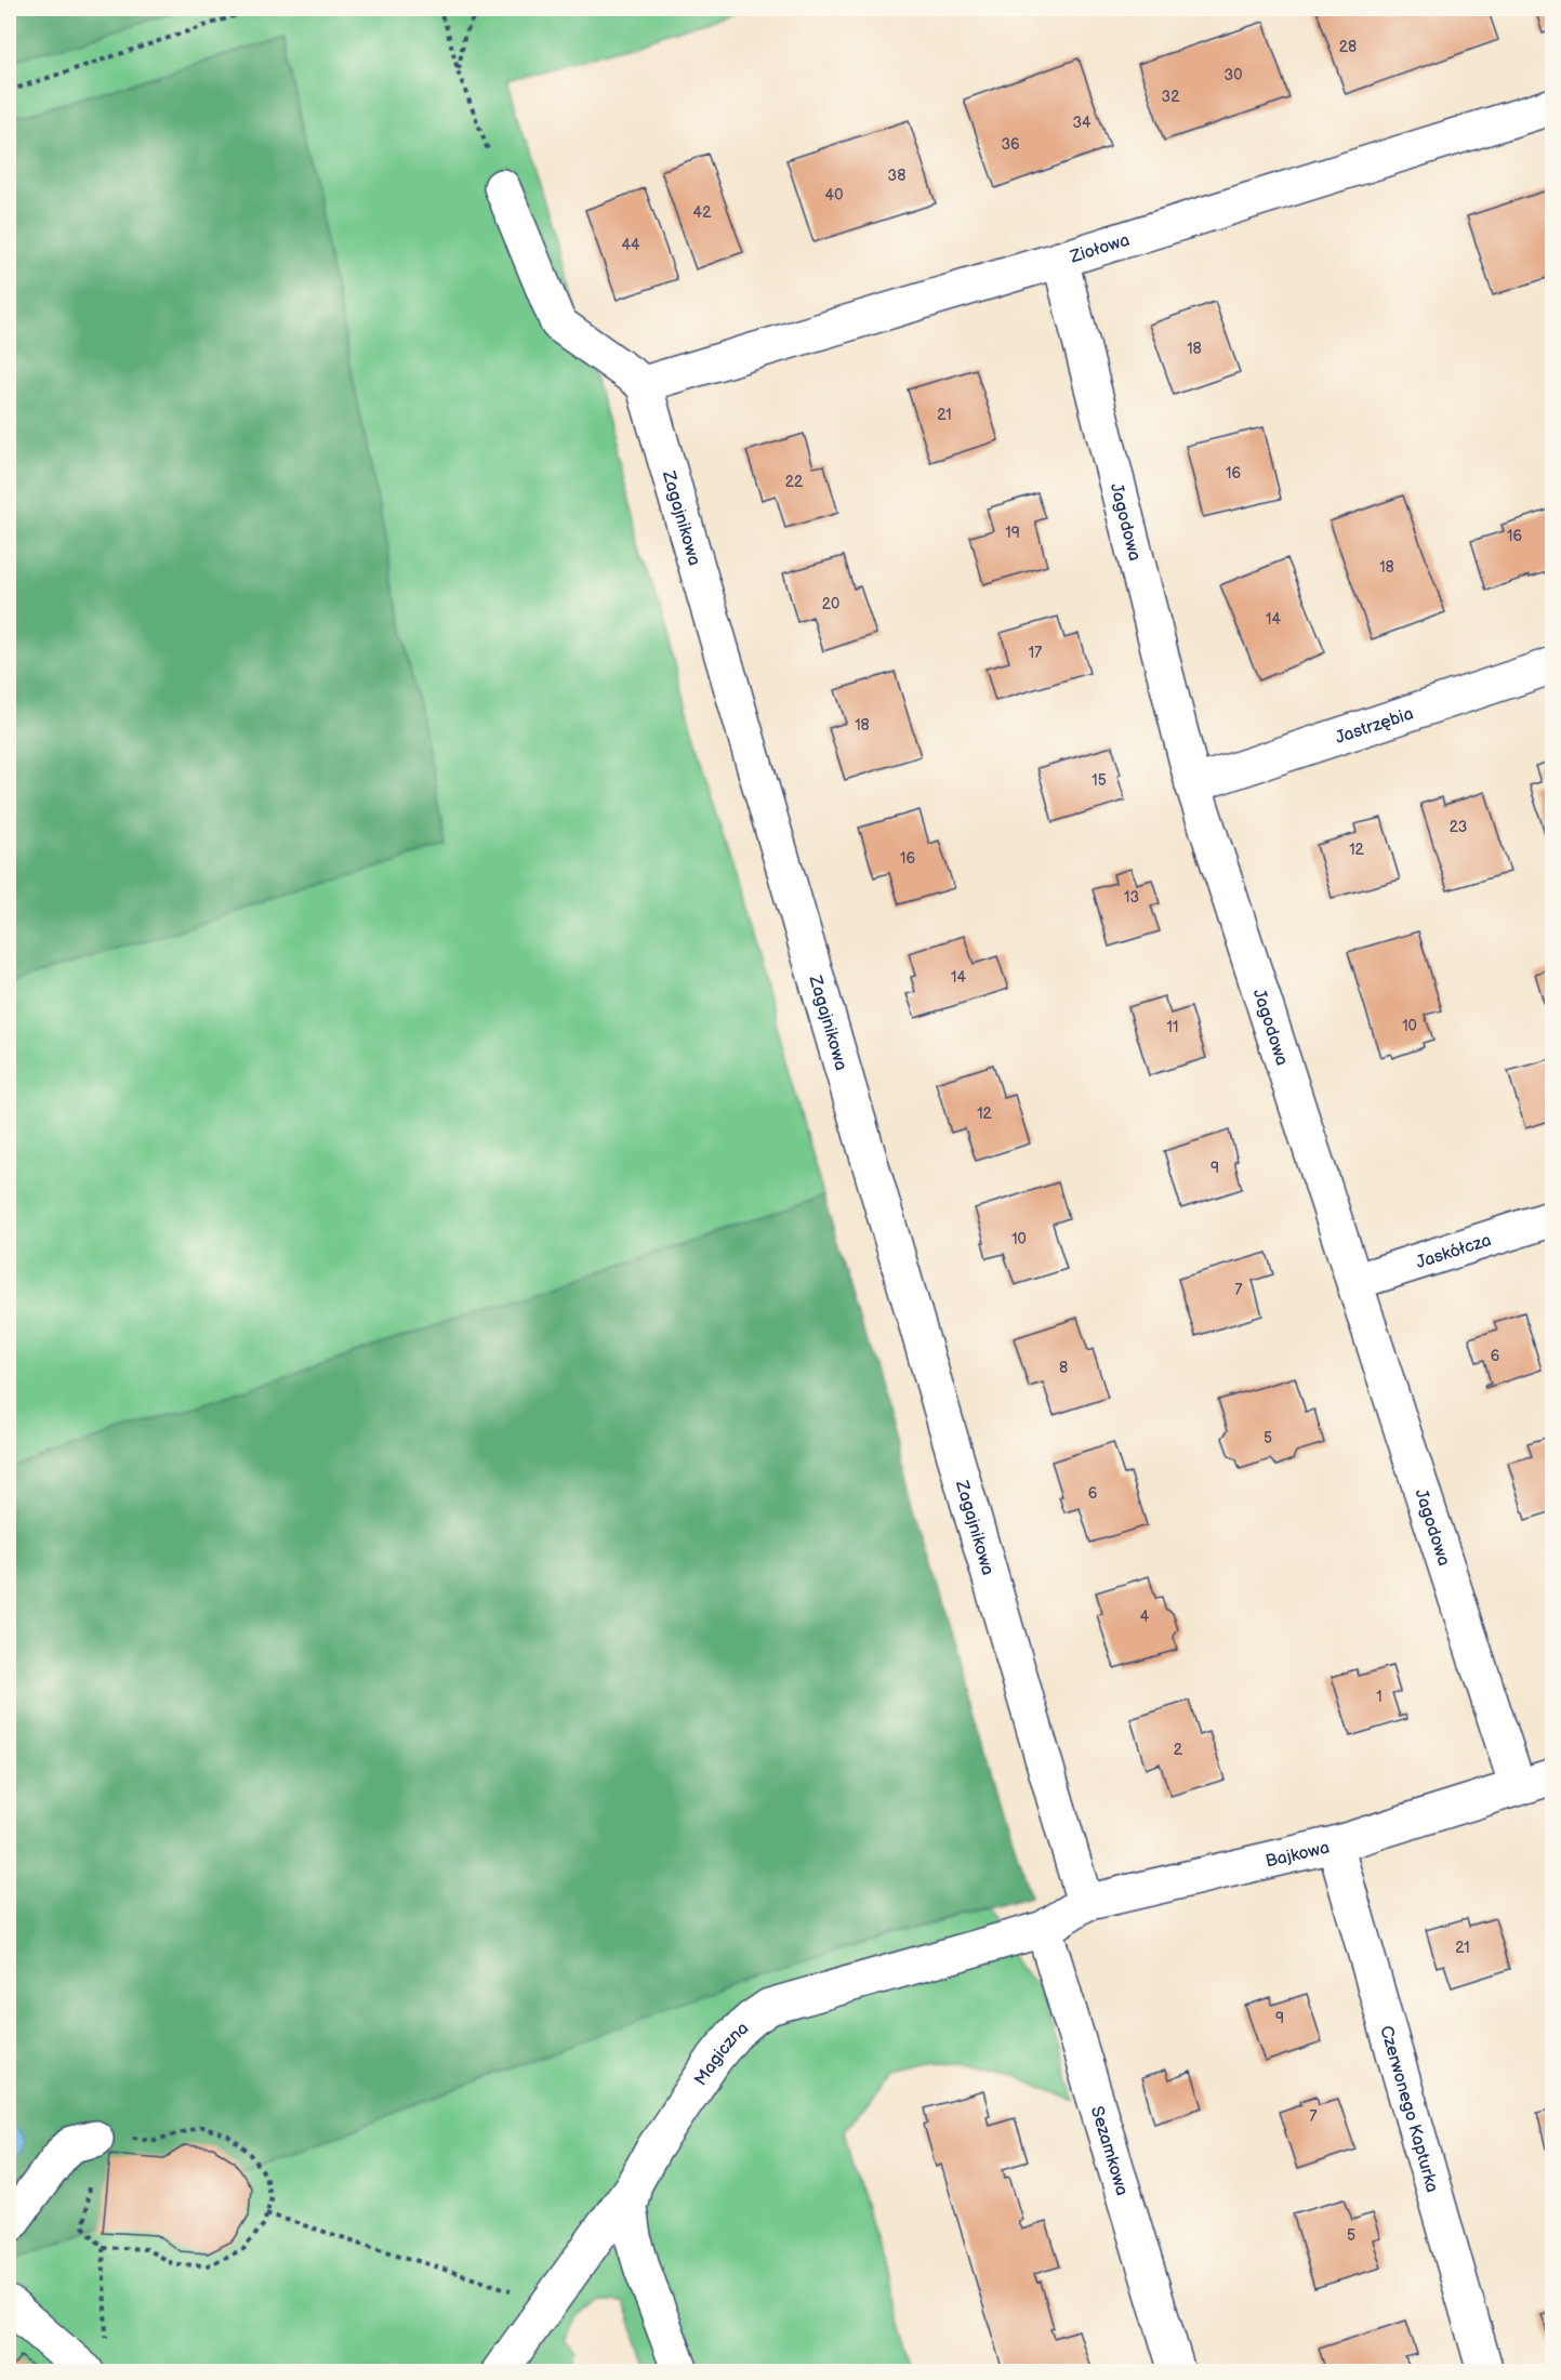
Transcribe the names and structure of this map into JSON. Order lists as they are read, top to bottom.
{
  "streets": {
    "street": [
      "Ziołowa",
      "Zagajnikowa",
      "Jagodowa",
      "Jastrzębia",
      "Jaskółcza",
      "Bajkowa",
      "Magiczna",
      "Czerwonego Kapturka",
      "Sezamkowa"
    ]
  },
  "crossings": [
    ["Ziołowa", "Zagajnikowa"],
    ["Ziołowa", "Jagodowa"],
    ["Zagajnikowa", "Bajkowa"],
    ["Jagodowa", "Jastrzębia"],
    ["Jagodowa", "Jaskółcza"],
    ["Jagodowa", "Bajkowa"],
    ["Bajkowa", "Magiczna"],
    ["Bajkowa", "Czerwonego Kapturka"],
    ["Bajkowa", "Sezamkowa"],
    ["Magiczna", "Sezamkowa"]
  ],
  "house_numbers": [
    "28",
    "30",
    "32",
    "34",
    "36",
    "38",
    "40",
    "42",
    "44",
    "18",
    "21",
    "16",
    "22",
    "19",
    "16",
    "18",
    "20",
    "14",
    "17",
    "18",
    "15",
    "23",
    "12",
    "16",
    "13",
    "14",
    "10",
    "11",
    "12",
    "9",
    "10",
    "7",
    "6",
    "8",
    "5",
    "6",
    "4",
    "1",
    "2",
    "21",
    "9",
    "7",
    "5"
  ]
}
